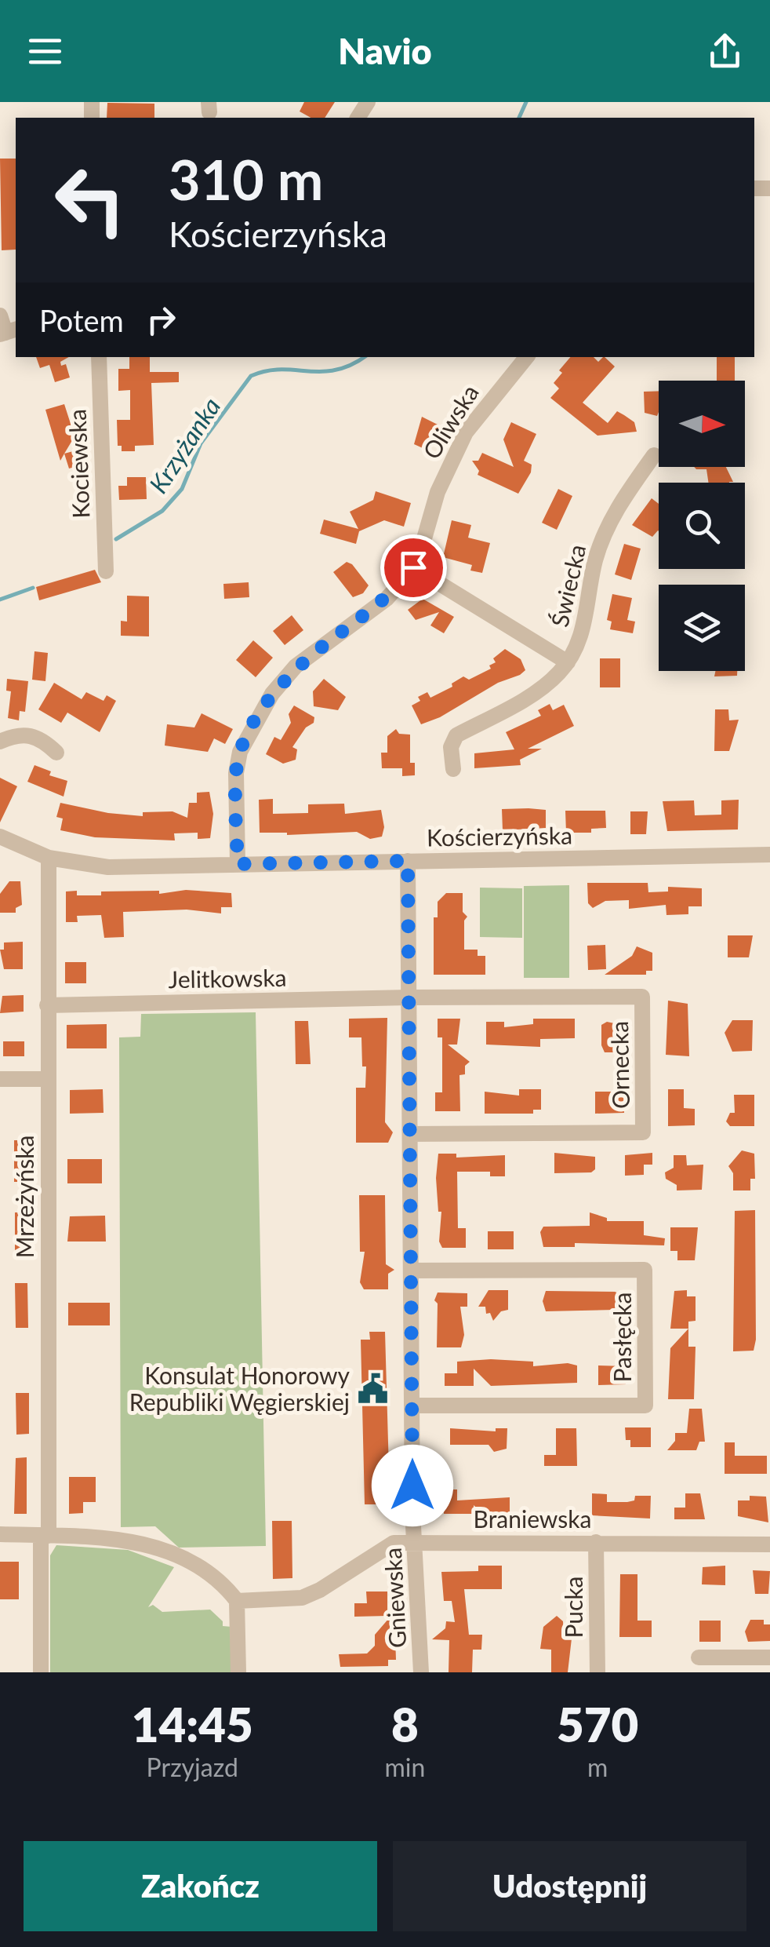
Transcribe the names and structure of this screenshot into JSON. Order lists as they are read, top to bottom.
{
  "streets": {
    "street": [
      "Oliwska",
      "Kociewska",
      "Świecka",
      "Kościerzyńska",
      "Jelitkowska",
      "Ornecka",
      "Mrzeżyńska",
      "Pasłęcka",
      "Braniewska",
      "Gniewska",
      "Pucka"
    ]
  },
  "crossings": [
    ["Oliwska", "Kościerzyńska"],
    ["Kościerzyńska", "Mrzeżyńska"],
    ["Kościerzyńska", "Gniewska"],
    ["Jelitkowska", "Ornecka"],
    ["Jelitkowska", "Mrzeżyńska"],
    ["Jelitkowska", "Gniewska"],
    ["Ornecka", "Gniewska"],
    ["Pasłęcka", "Gniewska"],
    ["Braniewska", "Gniewska"],
    ["Braniewska", "Pucka"]
  ],
  "water": ["Krzyżanka"],
  "places": {
    "public building": ["Konsulat Honorowy Republiki Węgierskiej"]
  },
  "north": "right",
  "page": {
    "header": "Navio",
    "turn": ["310 m", "Kościerzyńska"],
    "then": "Potem",
    "eta": [
      "14:45",
      "Przyjazd",
      "8",
      "min",
      "570",
      "m"
    ],
    "buttons": ["Zakończ", "Udostępnij"]
  }
}
